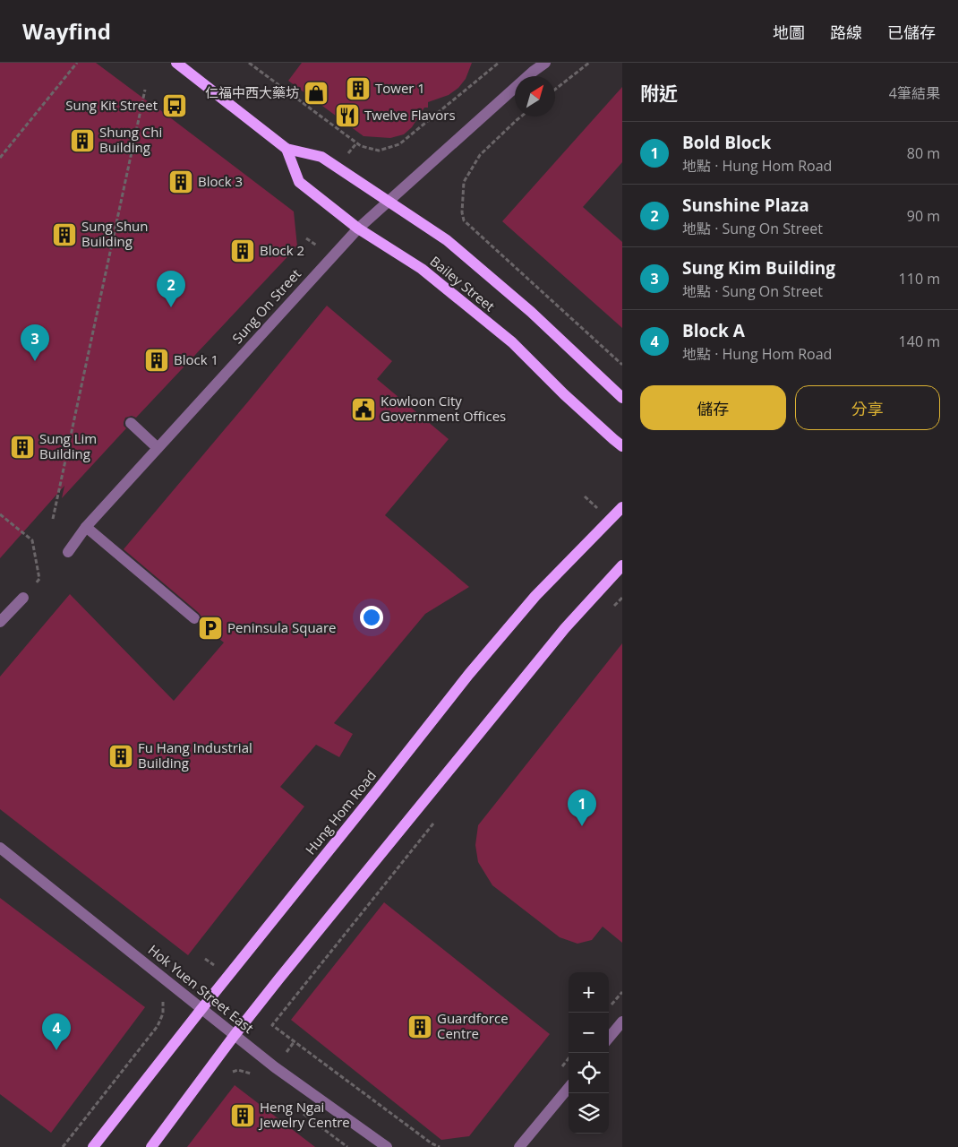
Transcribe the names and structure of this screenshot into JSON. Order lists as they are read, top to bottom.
{
  "streets": {
    "main road": ["Bailey Street", "Hung Hom Road"],
    "street": ["Sung On Street", "Hok Yuen Street East"]
  },
  "crossings": [
    ["Bailey Street", "Sung On Street"],
    ["Hung Hom Road", "Hok Yuen Street East"]
  ],
  "places": {
    "building": [
      "Tower 1",
      "Shung Chi Building",
      "Block 3",
      "Sung Shun Building",
      "Block 2",
      "Block 1",
      "Sung Lim Building",
      "Fu Hang Industrial Building",
      "Guardforce Centre",
      "Heng Ngai Jewelry Centre"
    ],
    "shop": ["仁福中西大藥坊"],
    "bus stop": ["Sung Kit Street"],
    "restaurant": ["Twelve Flavors"],
    "public building": ["Kowloon City Government Offices"],
    "parking": ["Peninsula Square"]
  },
  "north": "top right",
  "page": {
    "header": "Wayfind",
    "nav": ["地圖", "路線", "已儲存"],
    "heading": ["附近", "4筆結果"],
    "list": [
      {
        "mark": "1",
        "name": "Bold Block",
        "note": "地點 · Hung Hom Road",
        "value": "80 m"
      },
      {
        "mark": "2",
        "name": "Sunshine Plaza",
        "note": "地點 · Sung On Street",
        "value": "90 m"
      },
      {
        "mark": "3",
        "name": "Sung Kim Building",
        "note": "地點 · Sung On Street",
        "value": "110 m"
      },
      {
        "mark": "4",
        "name": "Block A",
        "note": "地點 · Hung Hom Road",
        "value": "140 m"
      }
    ],
    "pins": [
      "2",
      "3",
      "1",
      "4"
    ],
    "buttons": ["儲存", "分享"],
    "map_buttons": ["+", "−"]
  }
}
